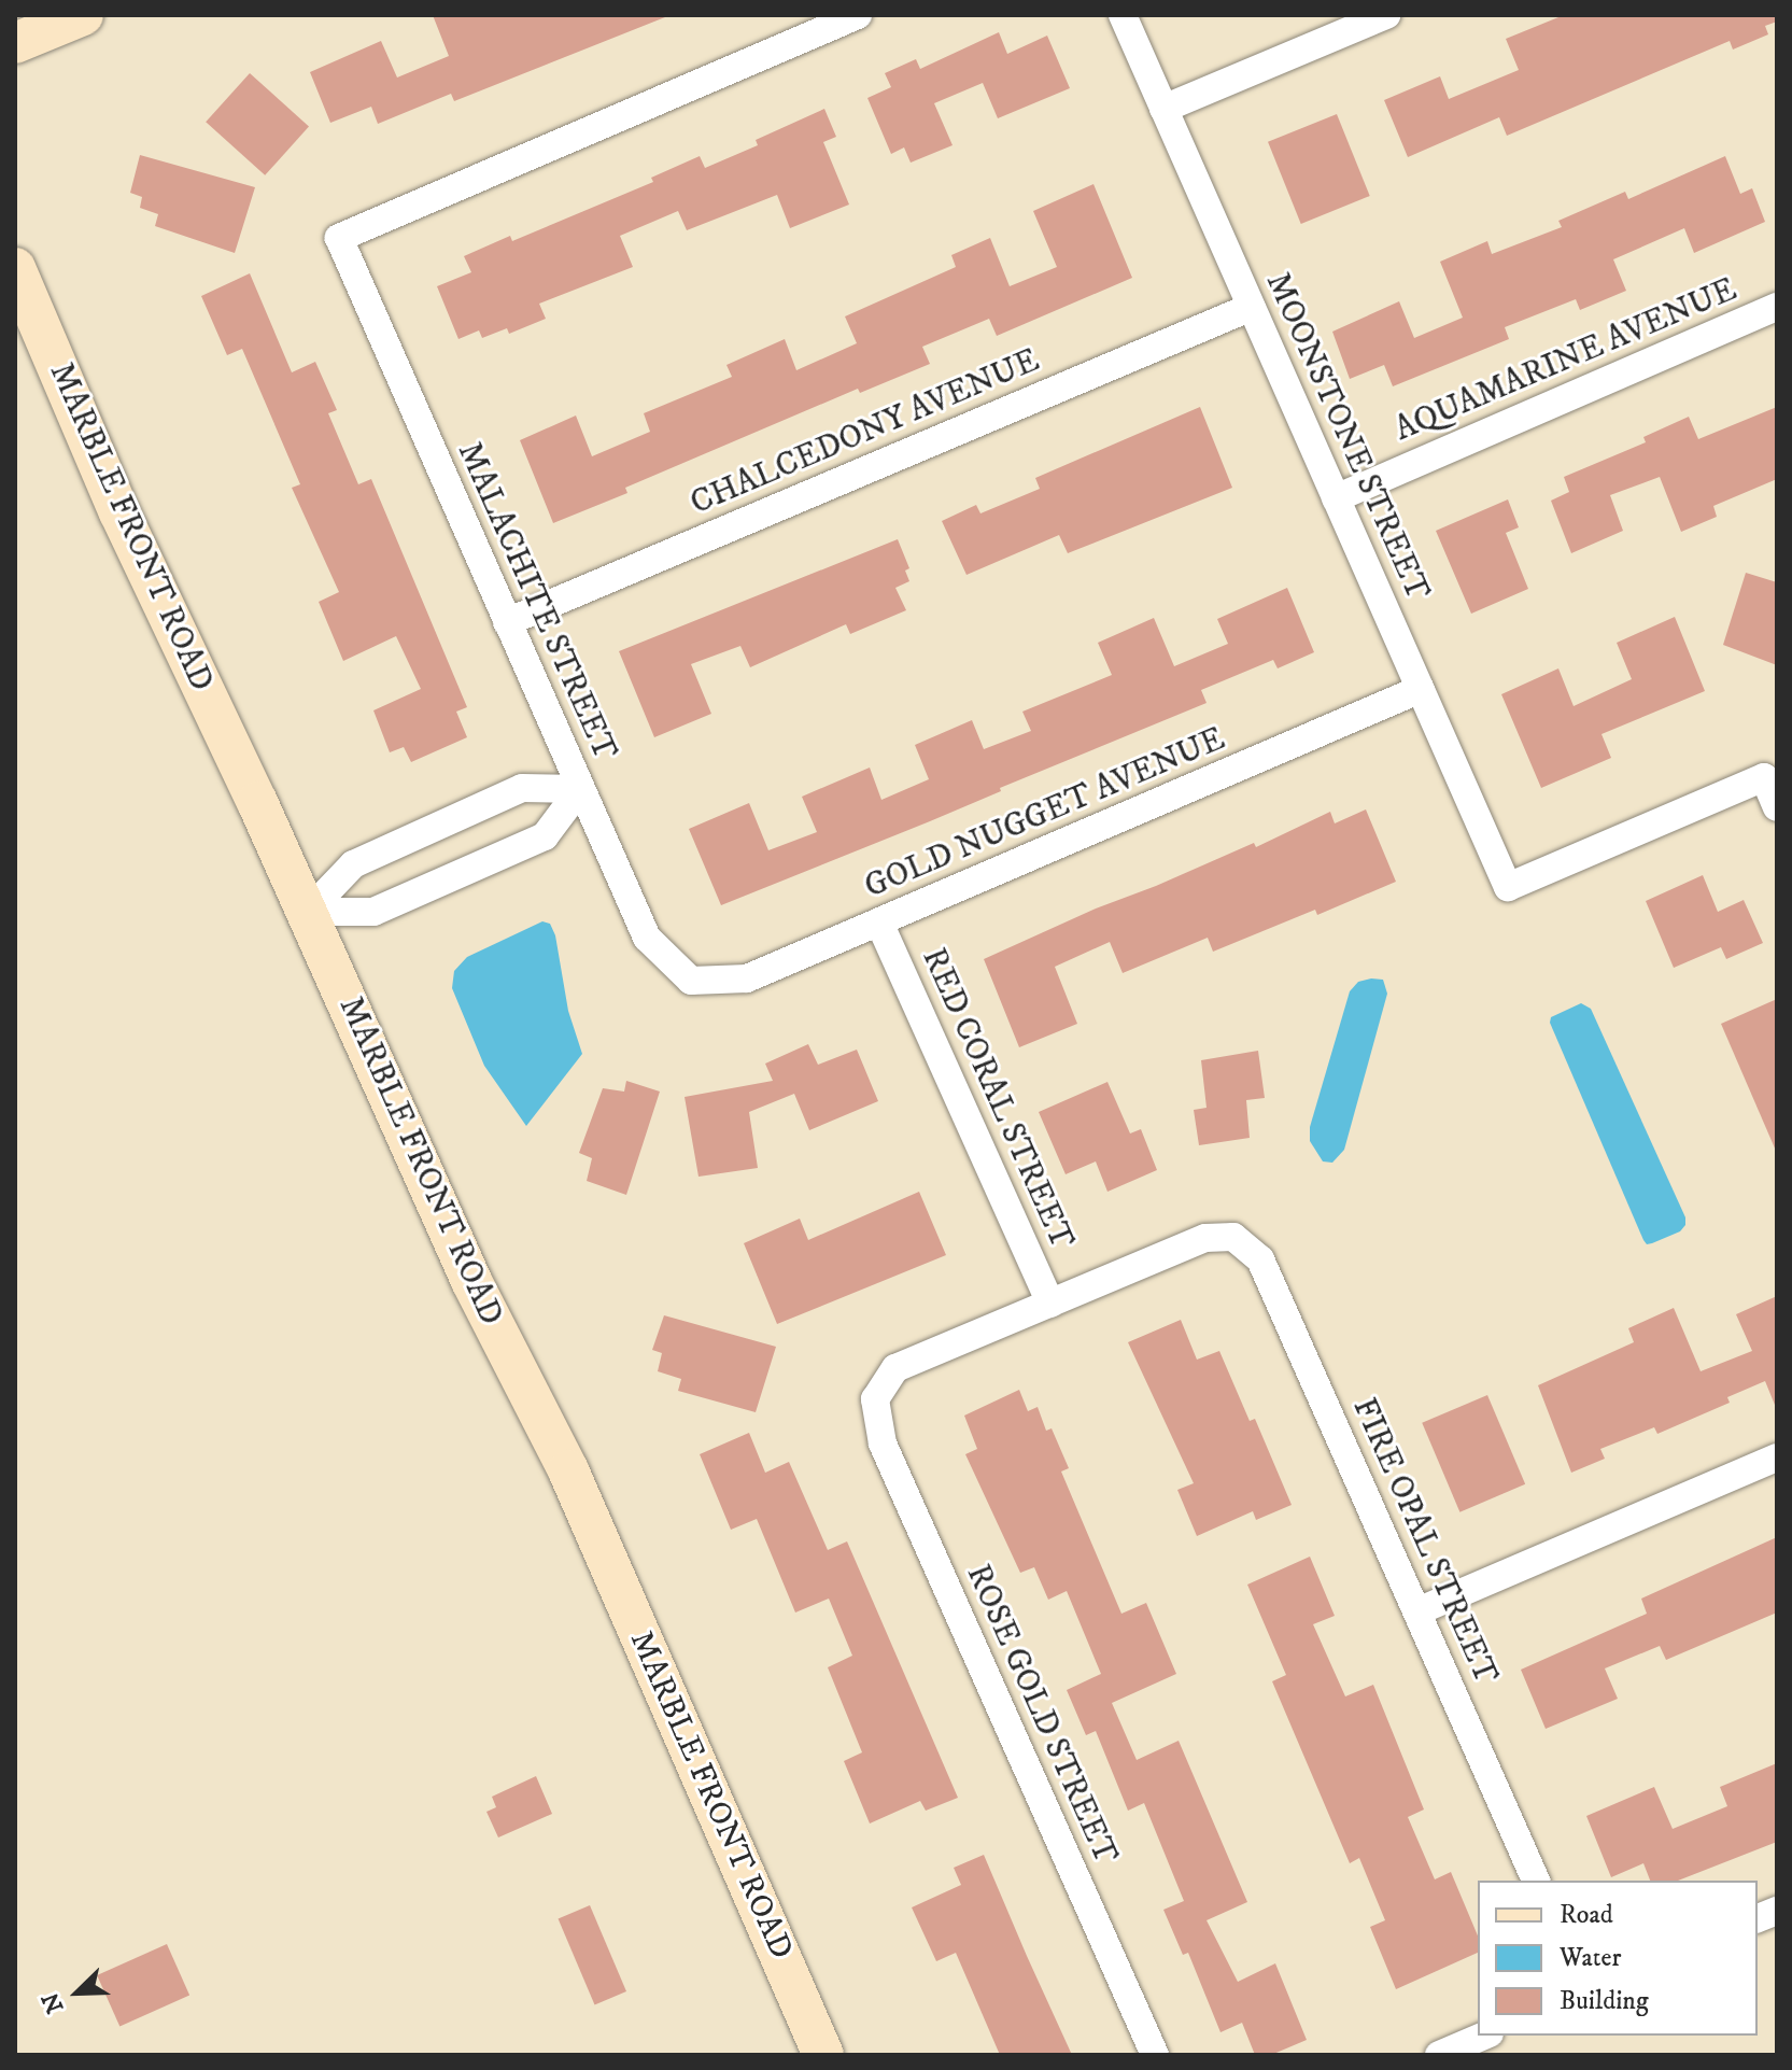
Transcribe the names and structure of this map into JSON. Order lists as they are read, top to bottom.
{
  "streets": {
    "street": [
      "AQUAMARINE AVENUE",
      "CHALCEDONY AVENUE",
      "MOONSTONE STREET",
      "MARBLE FRONT ROAD",
      "MALACHITE STREET",
      "GOLD NUGGET AVENUE",
      "RED CORAL STREET",
      "FIRE OPAL STREET",
      "ROSE GOLD STREET"
    ]
  },
  "crossings": [
    ["AQUAMARINE AVENUE", "MOONSTONE STREET"],
    ["CHALCEDONY AVENUE", "MOONSTONE STREET"],
    ["CHALCEDONY AVENUE", "MALACHITE STREET"],
    ["MOONSTONE STREET", "GOLD NUGGET AVENUE"],
    ["MALACHITE STREET", "GOLD NUGGET AVENUE"],
    ["GOLD NUGGET AVENUE", "RED CORAL STREET"],
    ["RED CORAL STREET", "FIRE OPAL STREET"],
    ["RED CORAL STREET", "ROSE GOLD STREET"],
    ["FIRE OPAL STREET", "ROSE GOLD STREET"]
  ],
  "legend": ["Road", "Water", "Building"],
  "north": "bottom left"
}
